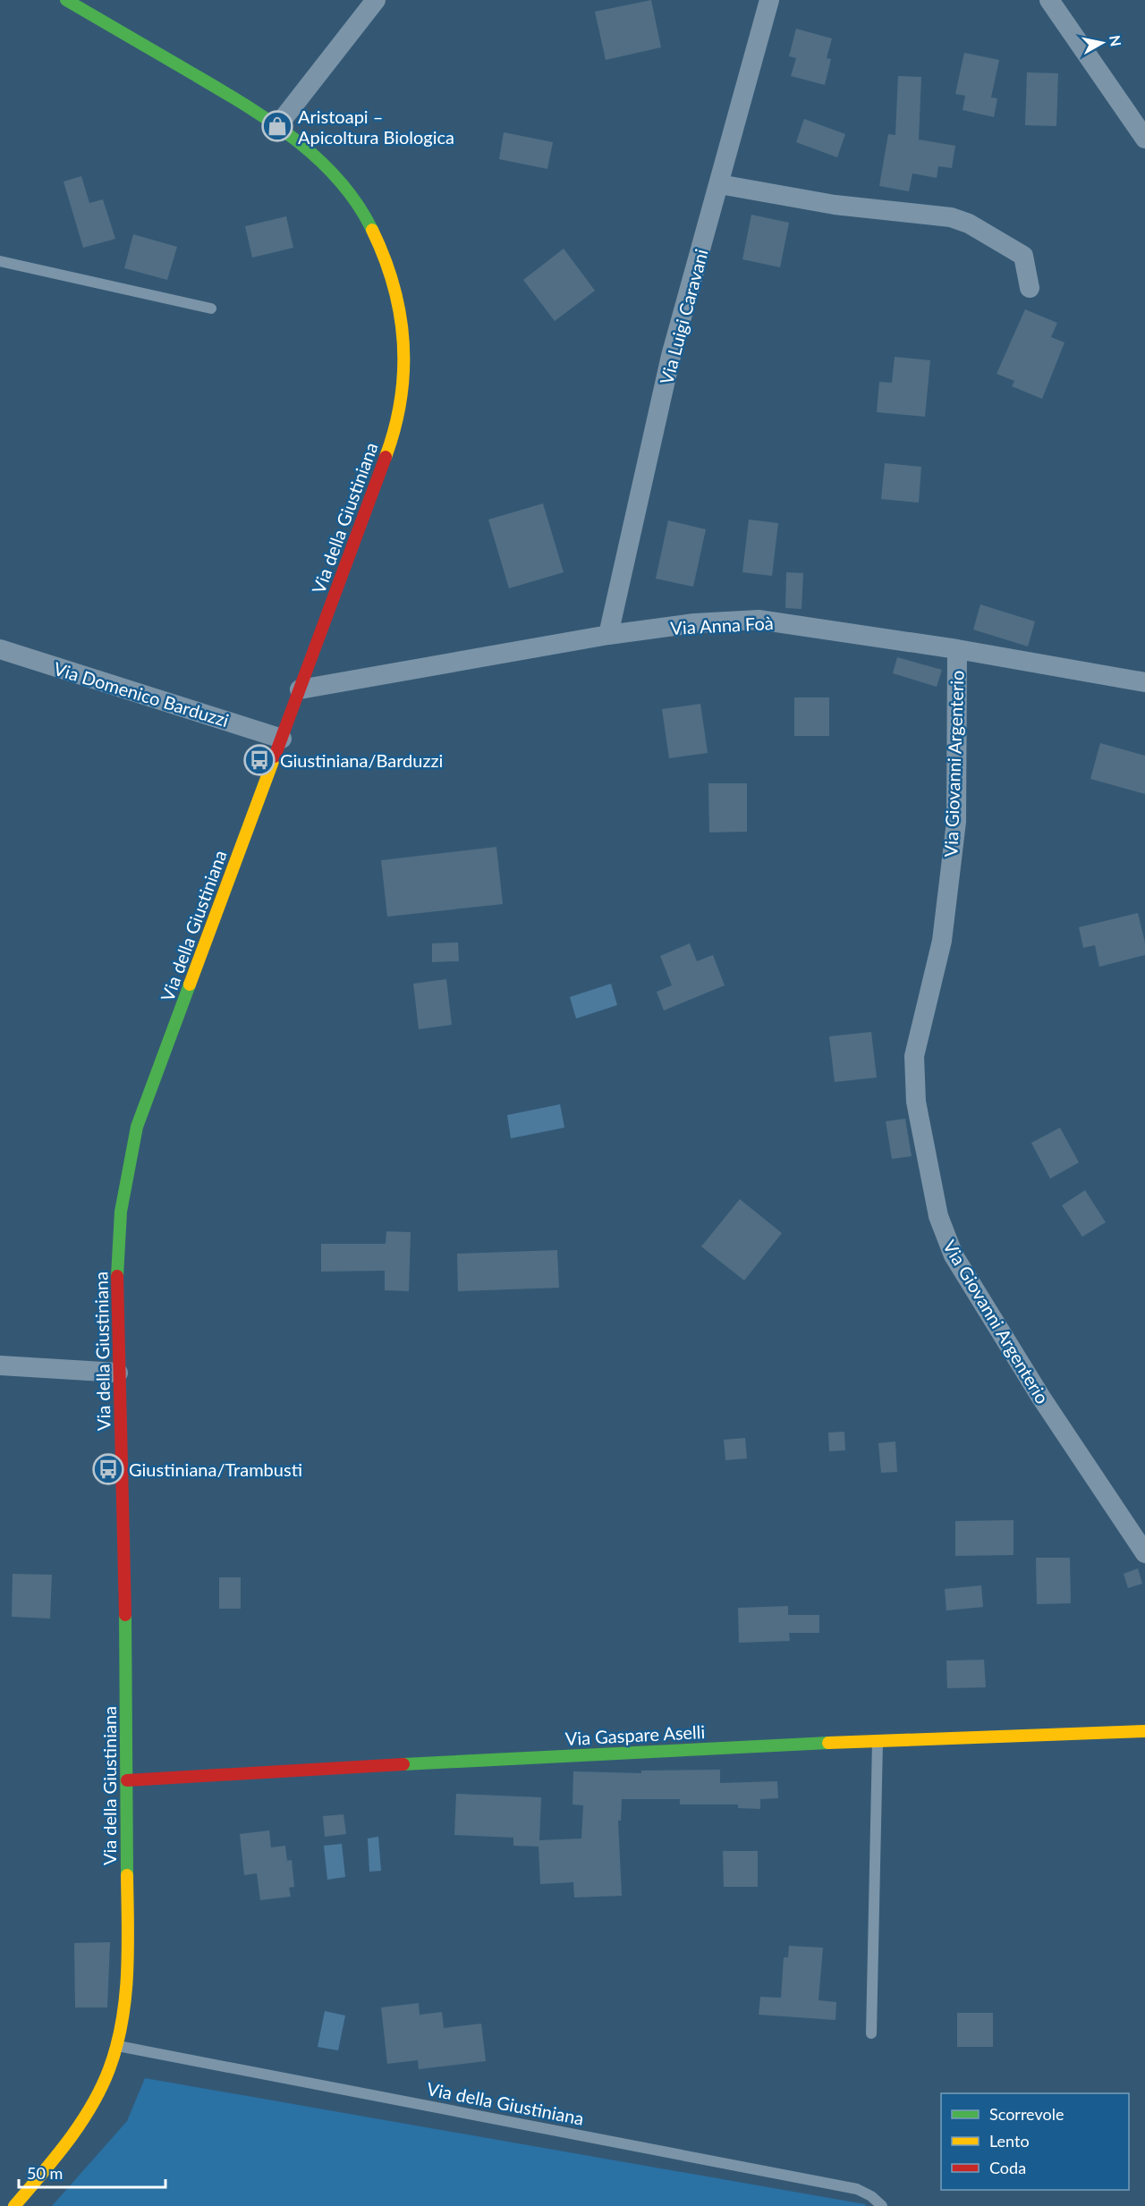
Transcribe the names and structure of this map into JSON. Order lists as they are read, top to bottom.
{
  "streets": {
    "street": [
      "Via Luigi Caravani",
      "Via della Giustiniana",
      "Via Anna Foà",
      "Via Domenico Barduzzi",
      "Via Giovanni Argenterio",
      "Via Gaspare Aselli"
    ]
  },
  "crossings": [
    ["Via Luigi Caravani", "Via Anna Foà"],
    ["Via della Giustiniana", "Via Anna Foà"],
    ["Via della Giustiniana", "Via Domenico Barduzzi"],
    ["Via della Giustiniana", "Via Gaspare Aselli"],
    ["Via Anna Foà", "Via Giovanni Argenterio"]
  ],
  "places": {
    "shop": ["Aristoapi – Apicoltura Biologica"],
    "bus stop": ["Giustiniana/Barduzzi", "Giustiniana/Trambusti"]
  },
  "legend": ["Scorrevole", "Lento", "Coda"],
  "scale_bar": "50 m",
  "north": "right"
}
